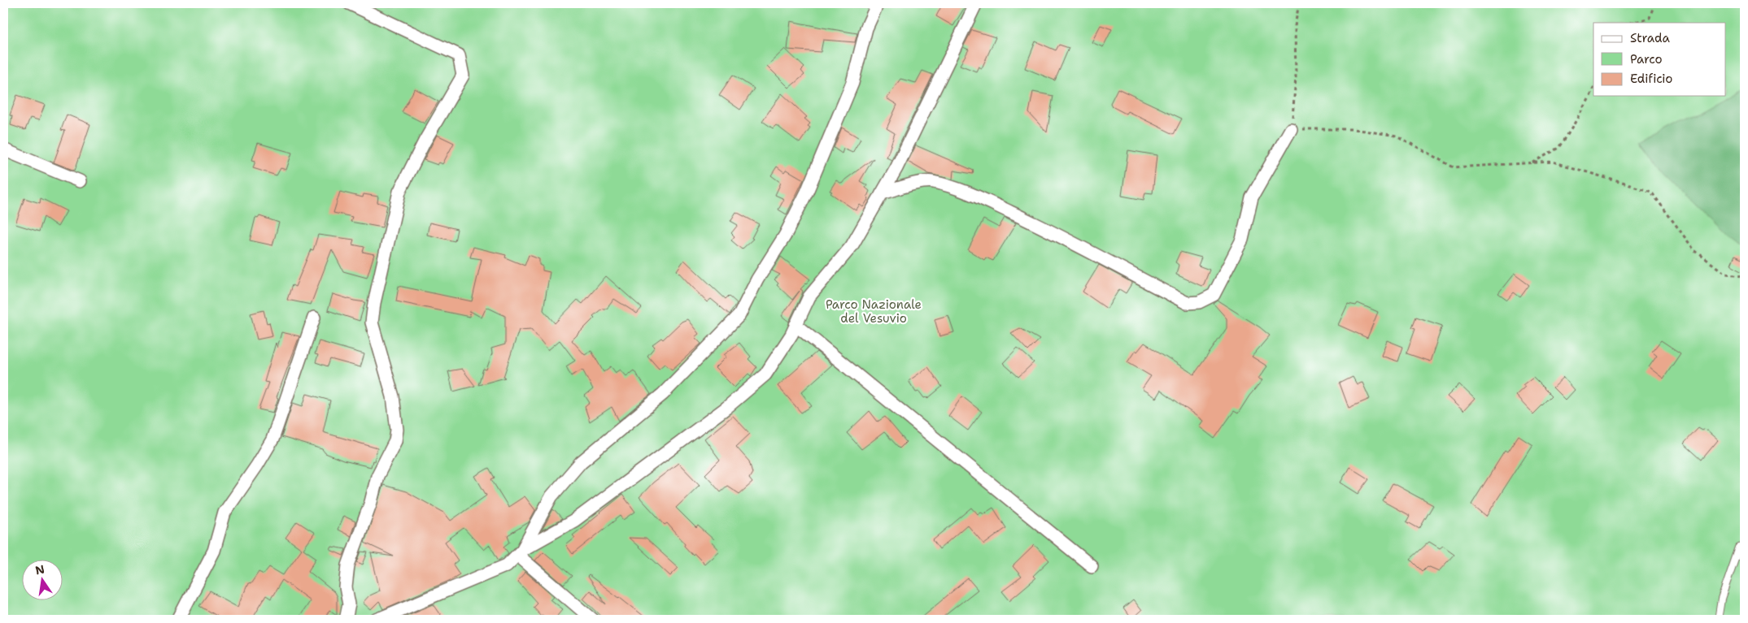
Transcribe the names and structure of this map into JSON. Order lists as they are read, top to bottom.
{
  "parks": ["Parco Nazionale del Vesuvio"],
  "legend": ["Strada", "Parco", "Edificio"],
  "north": "top"
}
